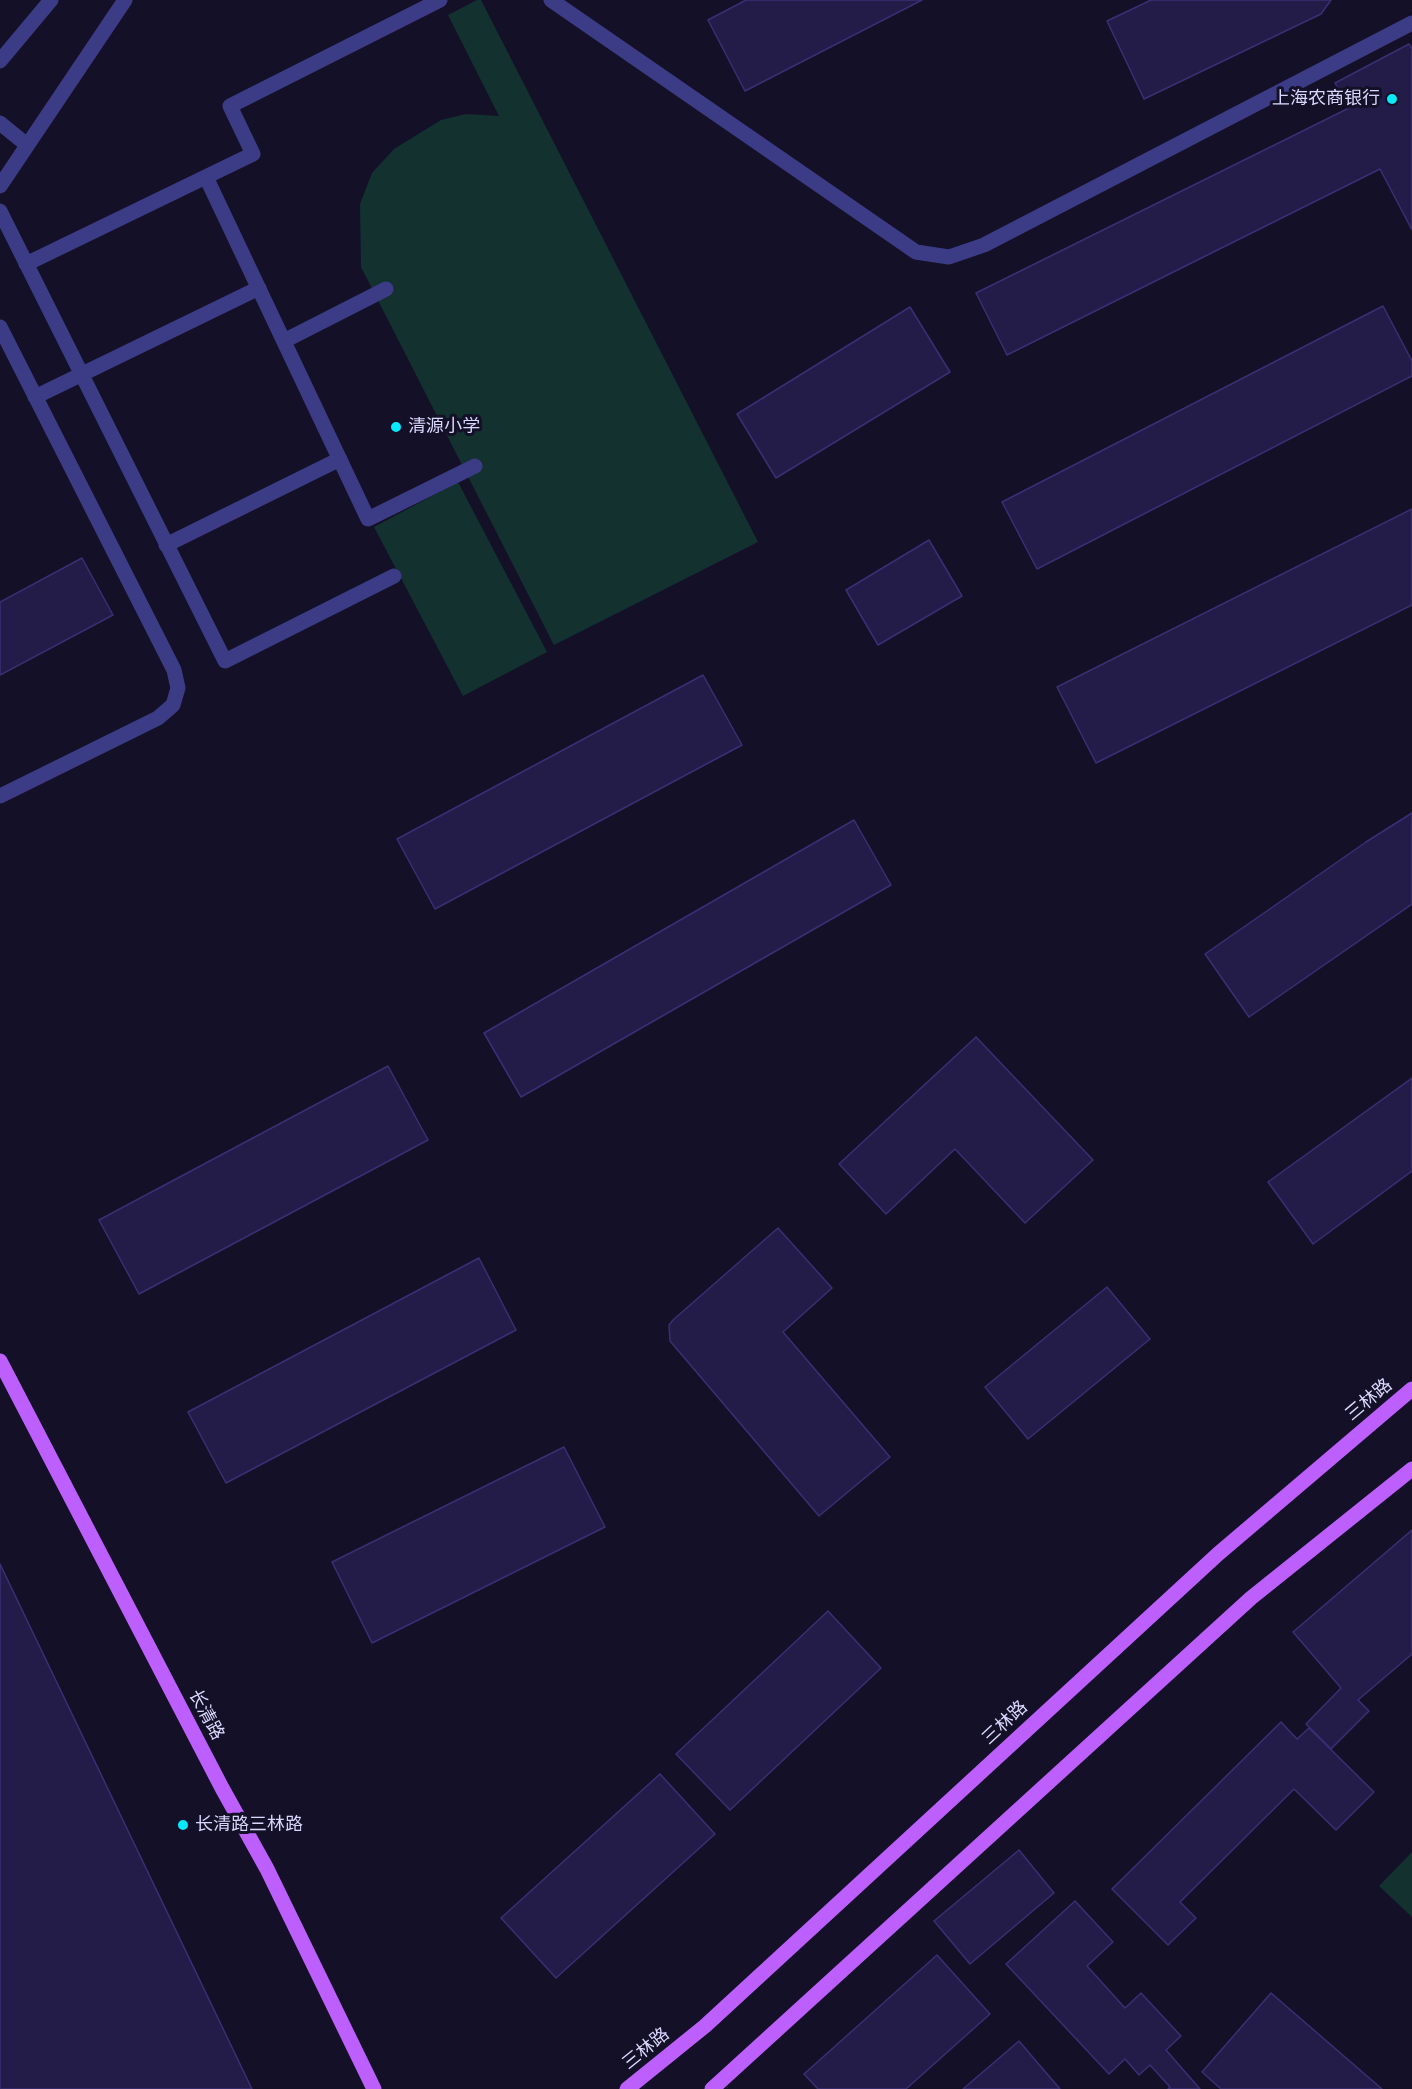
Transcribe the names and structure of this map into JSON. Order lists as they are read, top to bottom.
{
  "streets": {
    "main road": ["三林路", "长清路"]
  },
  "places": ["上海农商银行", "清源小学", "长清路三林路"]
}
